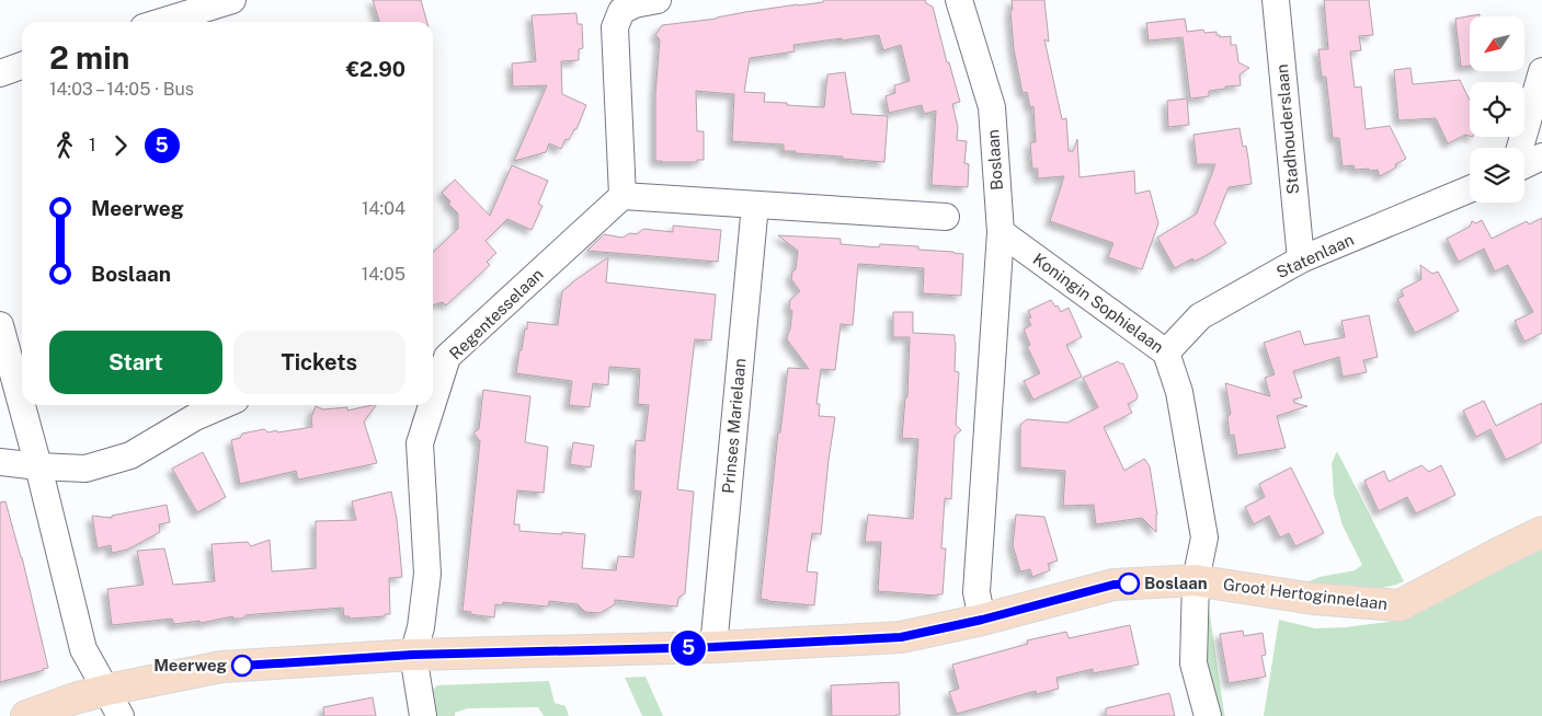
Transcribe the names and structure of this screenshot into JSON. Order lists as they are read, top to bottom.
{
  "streets": {
    "main road": ["Groot Hertoginnelaan"],
    "street": [
      "Stadhouderslaan",
      "Boslaan",
      "Statenlaan",
      "Koningin Sophielaan",
      "Regentesselaan",
      "Prinses Marielaan"
    ]
  },
  "crossings": [
    ["Stadhouderslaan", "Statenlaan"],
    ["Boslaan", "Koningin Sophielaan"],
    ["Boslaan", "Groot Hertoginnelaan"],
    ["Statenlaan", "Koningin Sophielaan"],
    ["Koningin Sophielaan", "Groot Hertoginnelaan"],
    ["Regentesselaan", "Groot Hertoginnelaan"],
    ["Prinses Marielaan", "Groot Hertoginnelaan"]
  ],
  "places": ["Boslaan", "Meerweg"],
  "lines": ["bus line 5"],
  "north": "bottom left",
  "page": {
    "on_map": "5",
    "heading": ["2 min", "14:03 – 14:05 · Bus", "€2.90"],
    "legs": ["1", "5"],
    "list": [
      {
        "name": "Meerweg",
        "value": "14:04"
      },
      {
        "name": "Boslaan",
        "value": "14:05"
      }
    ],
    "buttons": ["Start", "Tickets"]
  }
}
